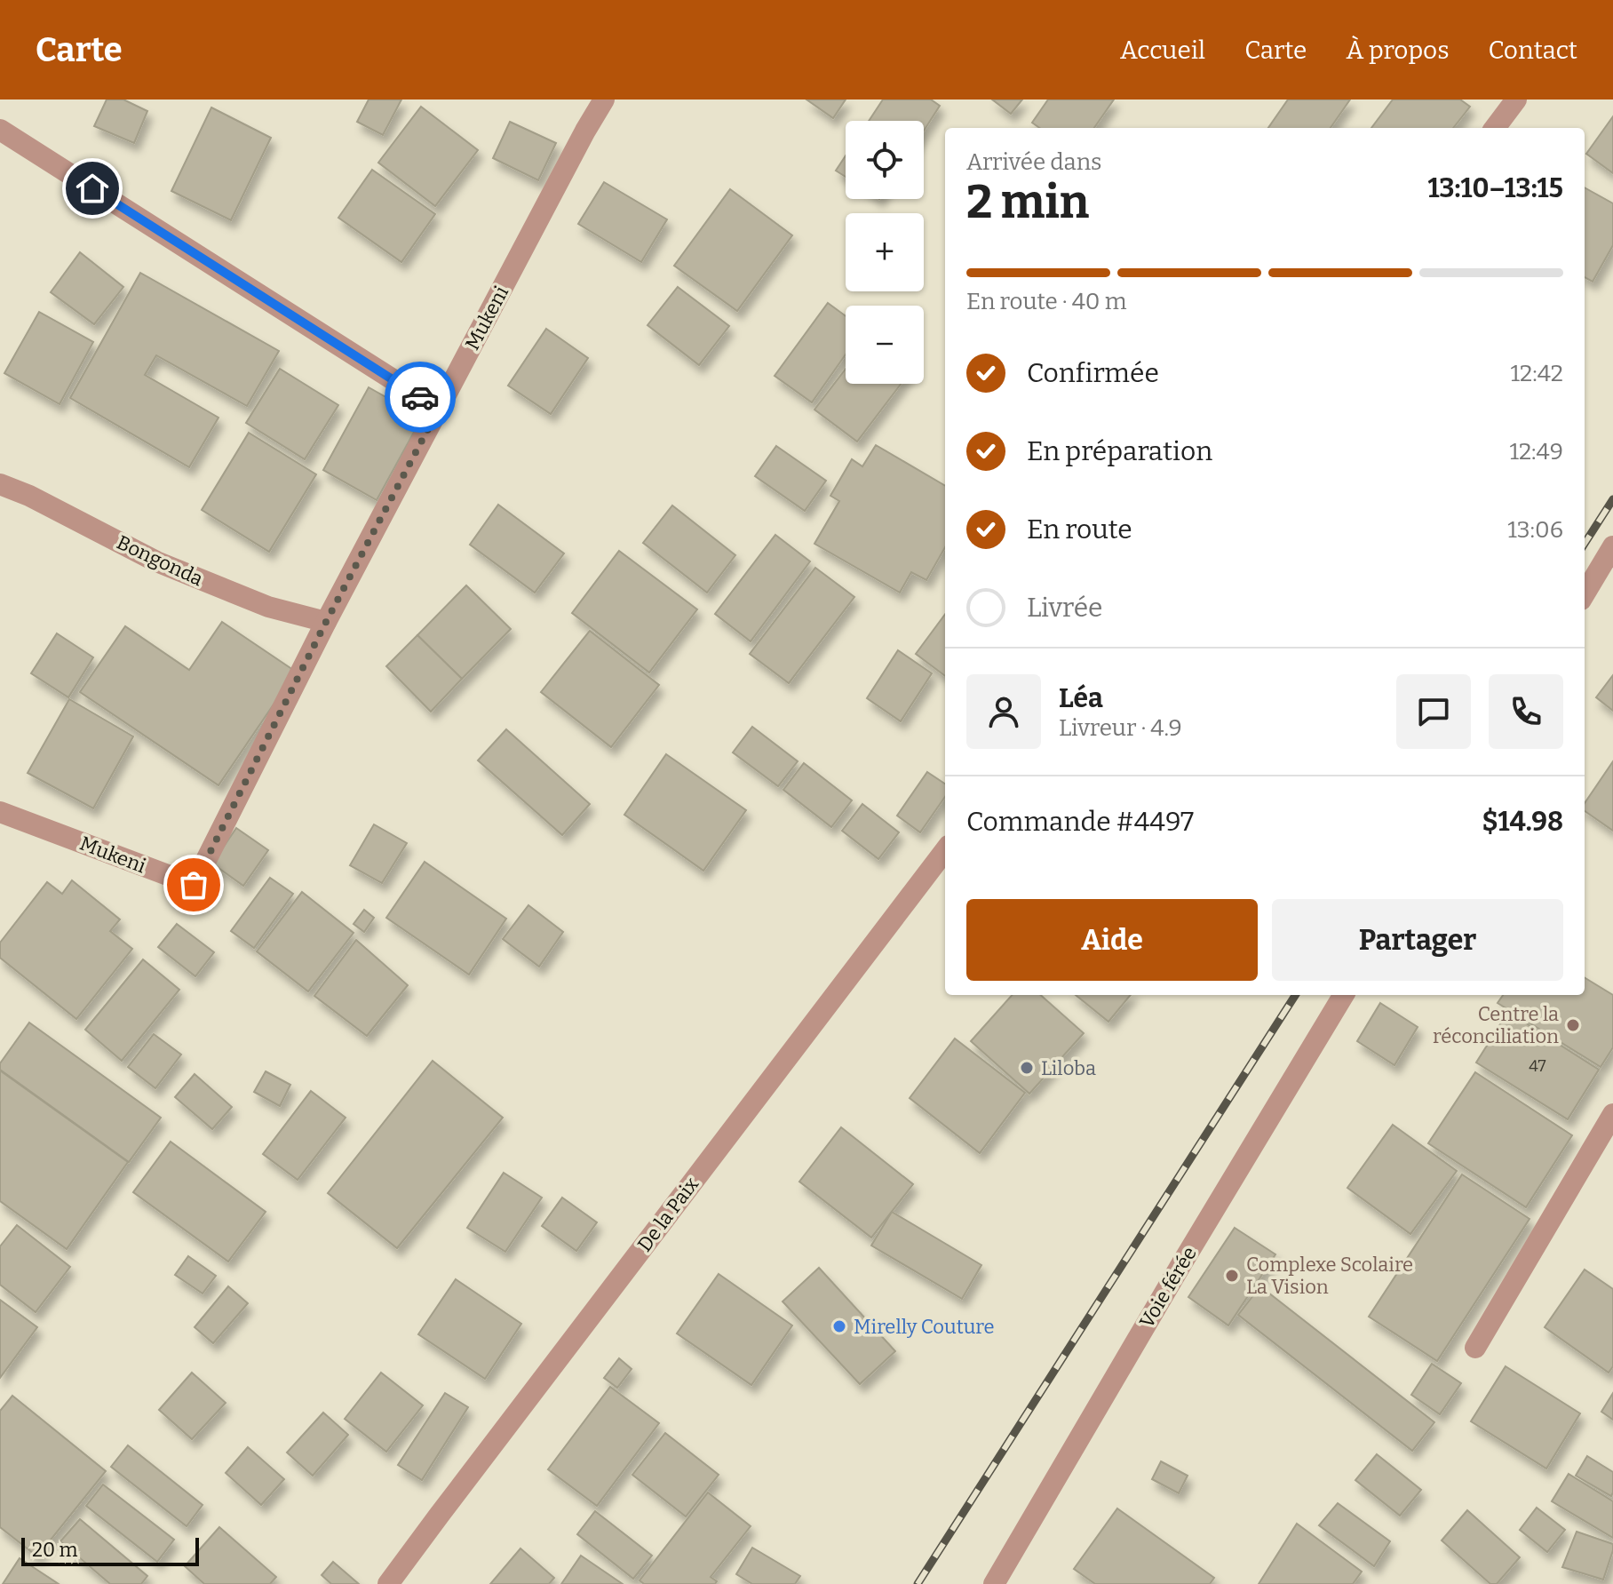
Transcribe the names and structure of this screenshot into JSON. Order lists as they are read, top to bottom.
{
  "streets": {
    "street": [
      "Mukeni",
      "Bongonda",
      "De la Paix",
      "Voie férée"
    ]
  },
  "crossings": [
    ["Mukeni", "Bongonda"]
  ],
  "places": [
    "Centre la réconciliation",
    "Liloba",
    "Complexe Scolaire La Vision",
    "Mirelly Couture"
  ],
  "house_numbers": ["47"],
  "scale_bar": "20 m",
  "page": {
    "header": "Carte",
    "nav": [
      "Accueil",
      "Carte",
      "À propos",
      "Contact"
    ],
    "map_buttons": ["+", "−"],
    "heading": ["2 min", "Arrivée dans", "13:10–13:15"],
    "panel": [
      "Léa",
      "Livreur · 4.9",
      "Commande #4497",
      "$14.98"
    ],
    "bar": "En route · 40 m",
    "list": [
      ["Confirmée", "12:42"],
      ["En préparation", "12:49"],
      ["En route", "13:06"],
      "Livrée"
    ],
    "buttons": ["Aide", "Partager"],
    "scale": "20 m"
  }
}
